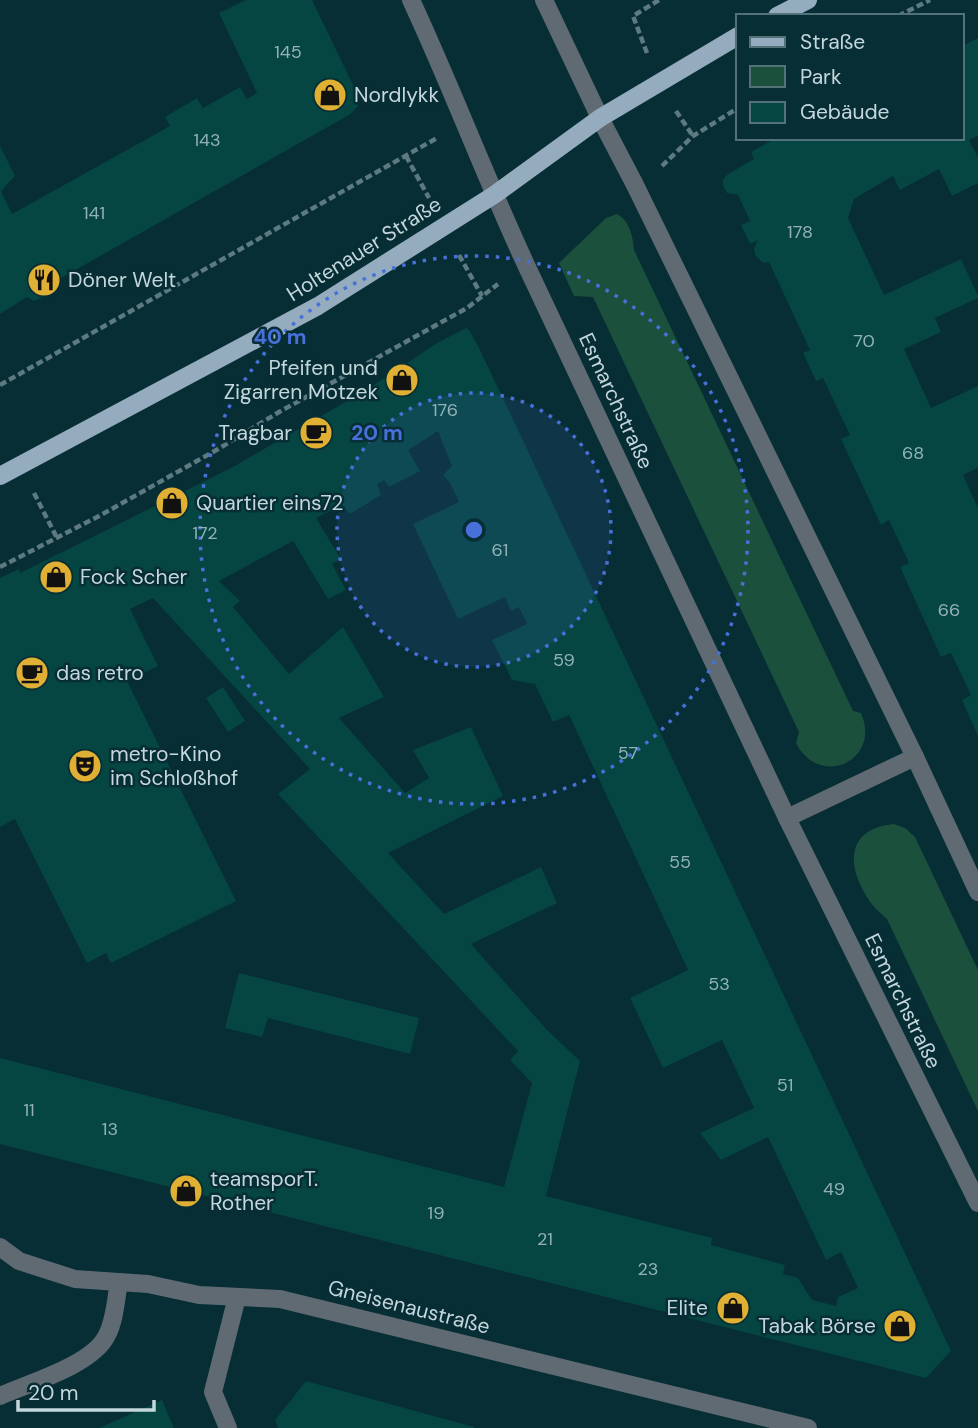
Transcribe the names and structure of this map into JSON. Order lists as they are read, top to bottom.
{
  "streets": {
    "main road": ["Holtenauer Straße"],
    "street": ["Esmarchstraße", "Gneisenaustraße"]
  },
  "crossings": [
    ["Holtenauer Straße", "Esmarchstraße"]
  ],
  "places": {
    "shop": [
      "Nordlykk",
      "Pfeifen und Zigarren Motzek",
      "Quartier eins72",
      "Fock Scher",
      "teamsporT. Rother",
      "Elite",
      "Tabak Börse"
    ],
    "restaurant": ["Döner Welt"],
    "cafe": ["Tragbar", "das retro"],
    "theatre": ["metro-Kino im Schloßhof"]
  },
  "house_numbers": [
    "145",
    "143",
    "141",
    "178",
    "70",
    "176",
    "68",
    "172",
    "61",
    "66",
    "59",
    "57",
    "55",
    "53",
    "51",
    "11",
    "13",
    "49",
    "19",
    "21",
    "23"
  ],
  "legend": ["Straße", "Park", "Gebäude"],
  "scale_bar": "20 m",
  "rings": ["40 m", "20 m"]
}
